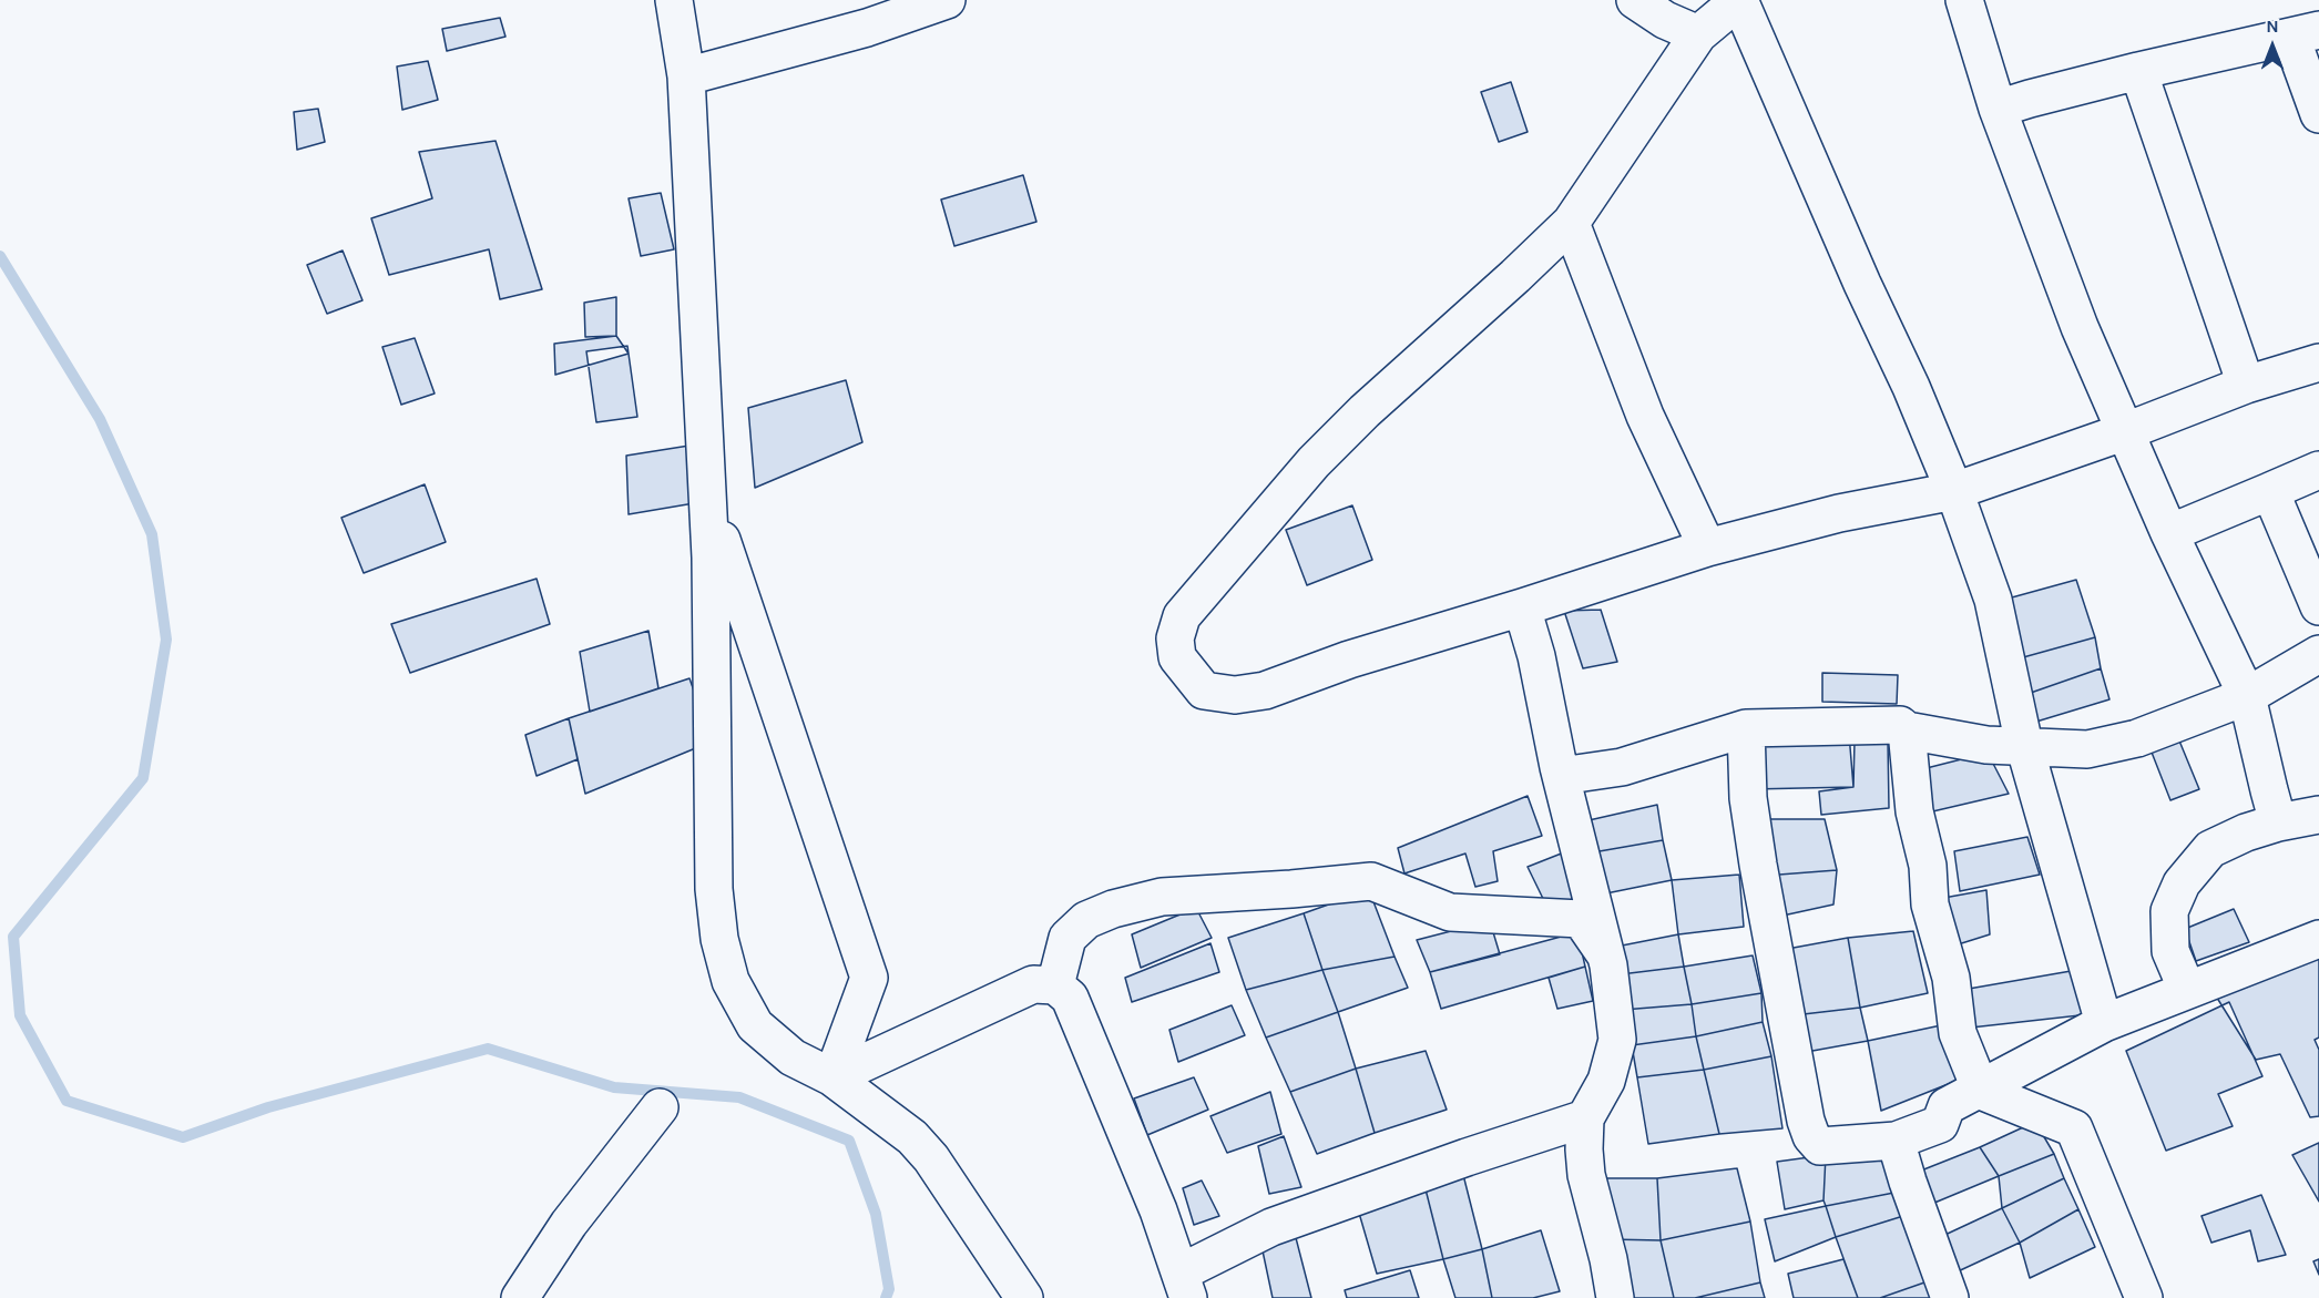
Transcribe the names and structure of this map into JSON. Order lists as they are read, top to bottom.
{
  "north": "top"
}
